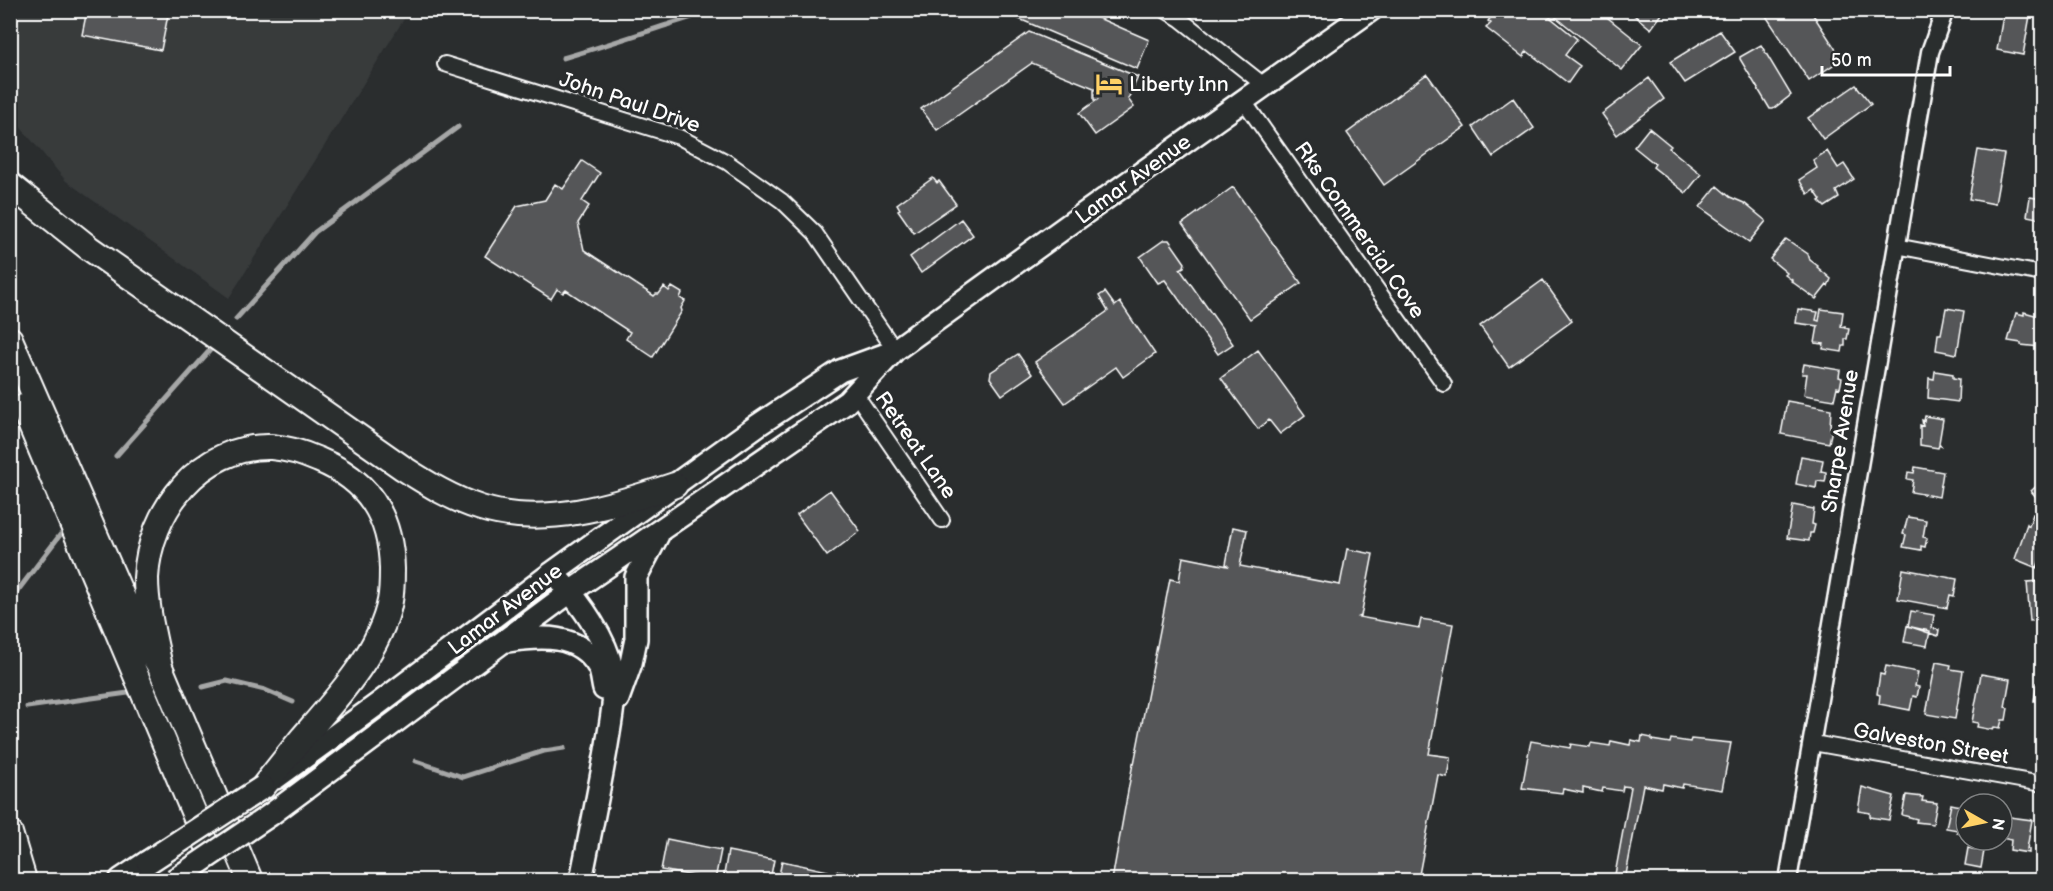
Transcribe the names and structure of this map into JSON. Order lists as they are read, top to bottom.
{
  "streets": {
    "highway": ["Lamar Avenue"],
    "street": [
      "John Paul Drive",
      "Rks Commercial Cove",
      "Sharpe Avenue",
      "Retreat Lane",
      "Galveston Street"
    ]
  },
  "crossings": [
    ["John Paul Drive", "Lamar Avenue"],
    ["Lamar Avenue", "Rks Commercial Cove"],
    ["Lamar Avenue", "Retreat Lane"],
    ["Sharpe Avenue", "Galveston Street"]
  ],
  "places": {
    "hotel": ["Liberty Inn"]
  },
  "scale_bar": "50 m",
  "north": "right"
}
